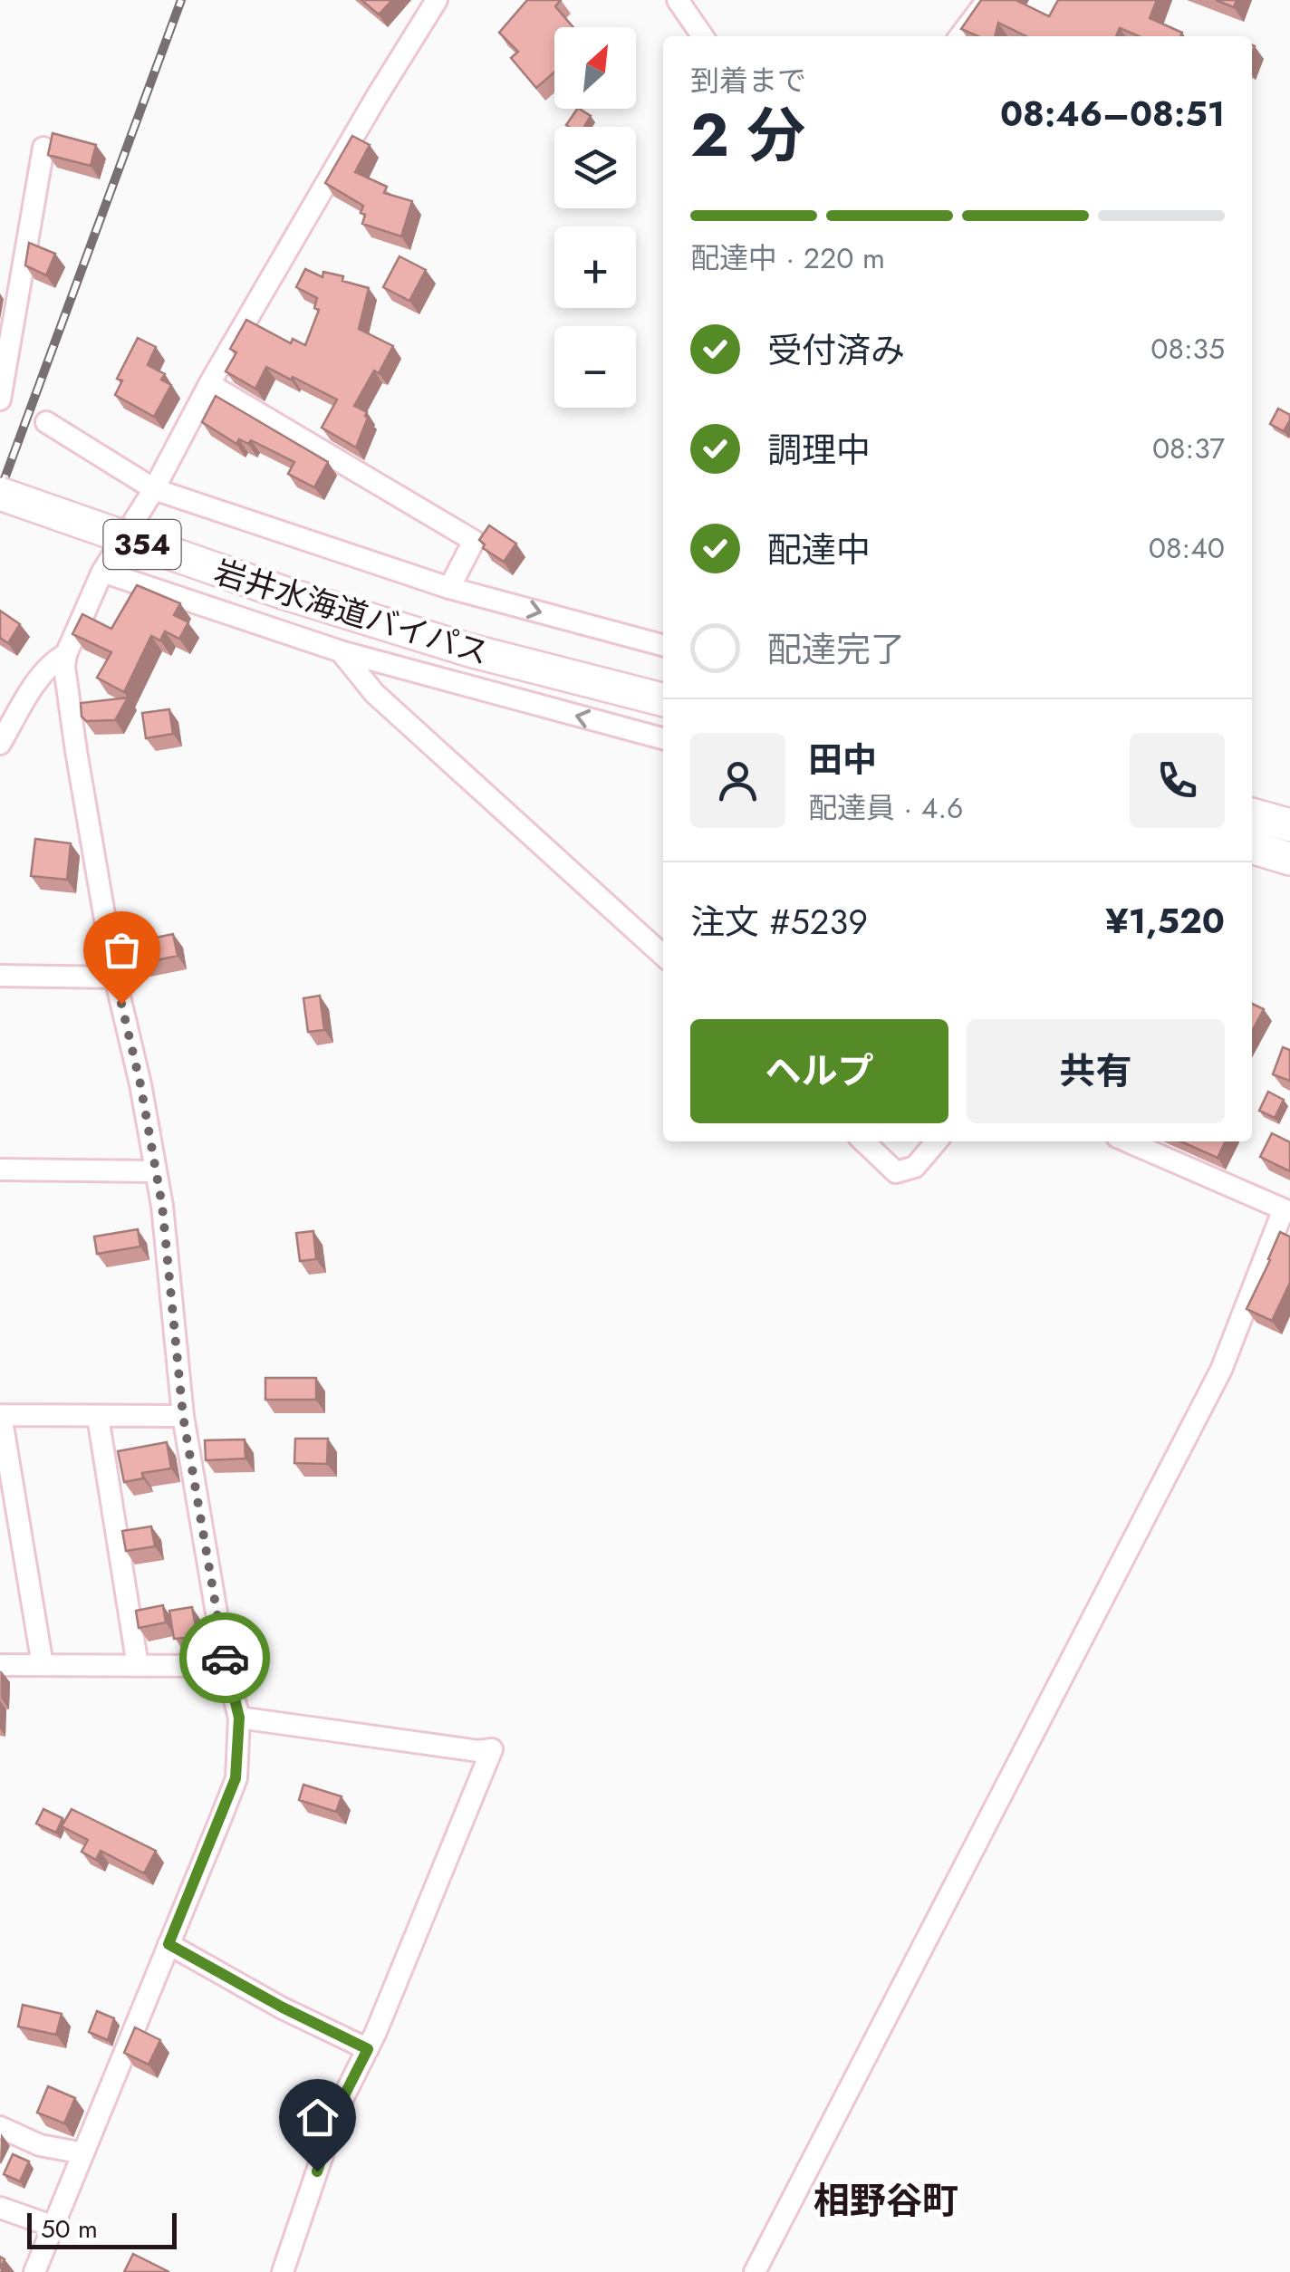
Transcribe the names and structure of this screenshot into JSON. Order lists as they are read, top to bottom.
{
  "streets": {
    "highway": ["354", "岩井水海道バイパス"]
  },
  "districts": ["相野谷町"],
  "scale_bar": "50 m",
  "north": "top right",
  "page": {
    "map_buttons": ["+", "−"],
    "heading": ["2 分", "到着まで", "08:46–08:51"],
    "panel": [
      "田中",
      "配達員 · 4.6",
      "注文 #5239",
      "¥1,520"
    ],
    "bar": "配達中 · 220 m",
    "list": [
      ["受付済み", "08:35"],
      ["調理中", "08:37"],
      ["配達中", "08:40"],
      "配達完了"
    ],
    "buttons": ["ヘルプ", "共有"],
    "scale": "50 m"
  }
}
